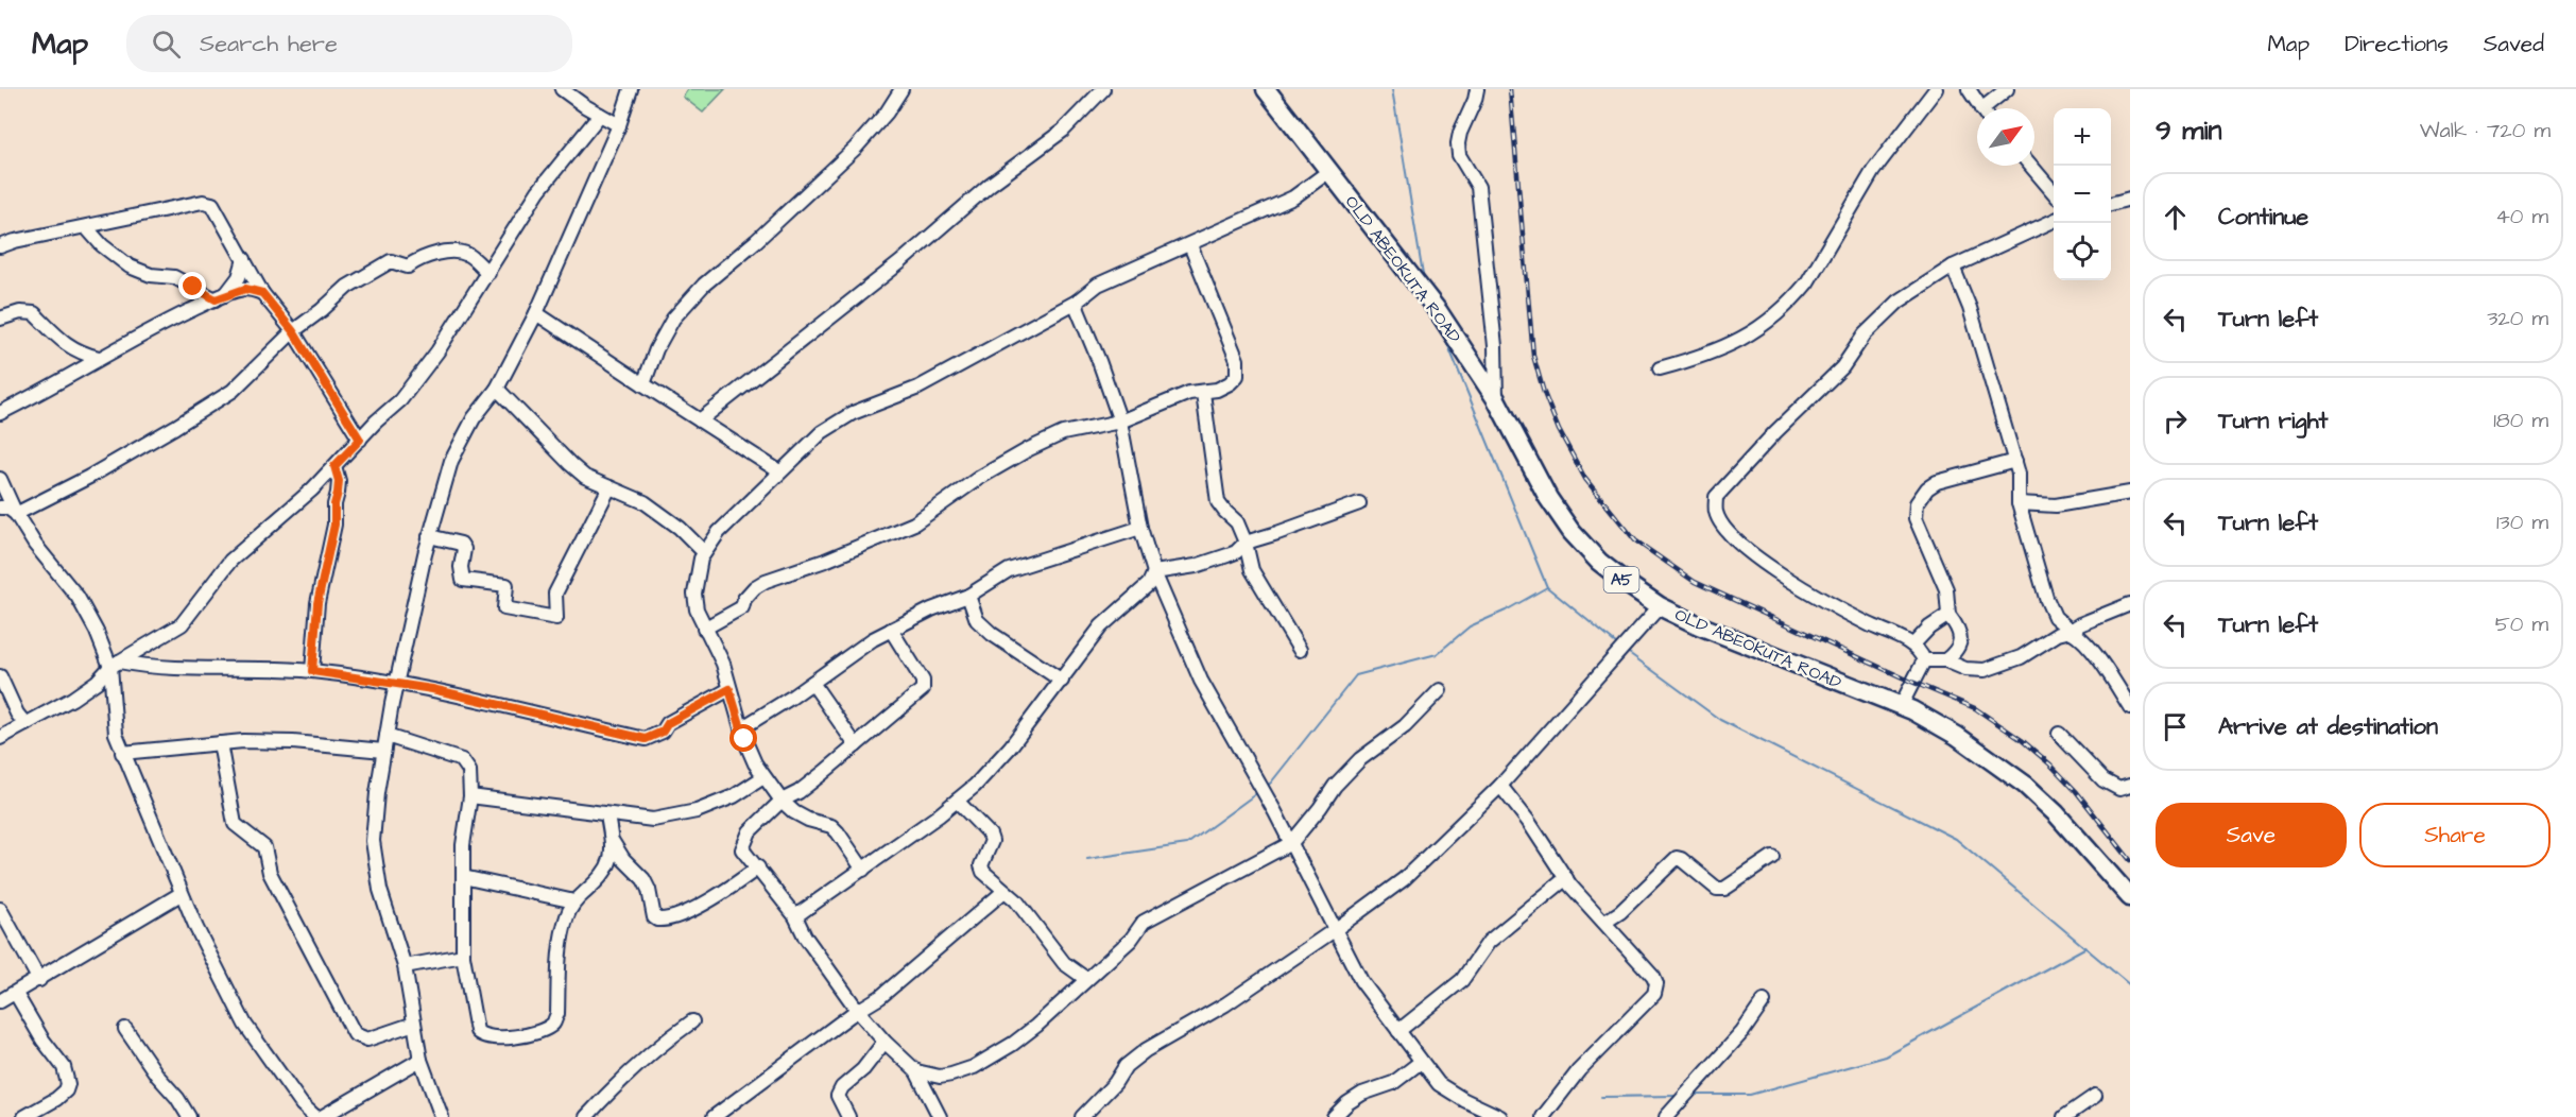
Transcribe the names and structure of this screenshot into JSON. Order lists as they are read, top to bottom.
{
  "streets": {
    "highway": ["OLD ABEOKUTA ROAD", "A5"]
  },
  "north": "top right",
  "page": {
    "header": "Map",
    "search": "Search here",
    "nav": ["Map", "Directions", "Saved"],
    "heading": ["9 min", "Walk · 720 m"],
    "map_buttons": ["+", "−"],
    "list": [
      ["Continue", "40 m"],
      ["Turn left", "320 m"],
      ["Turn right", "180 m"],
      ["Turn left", "130 m"],
      ["Turn left", "50 m"],
      "Arrive at destination"
    ],
    "buttons": ["Save", "Share"]
  }
}
